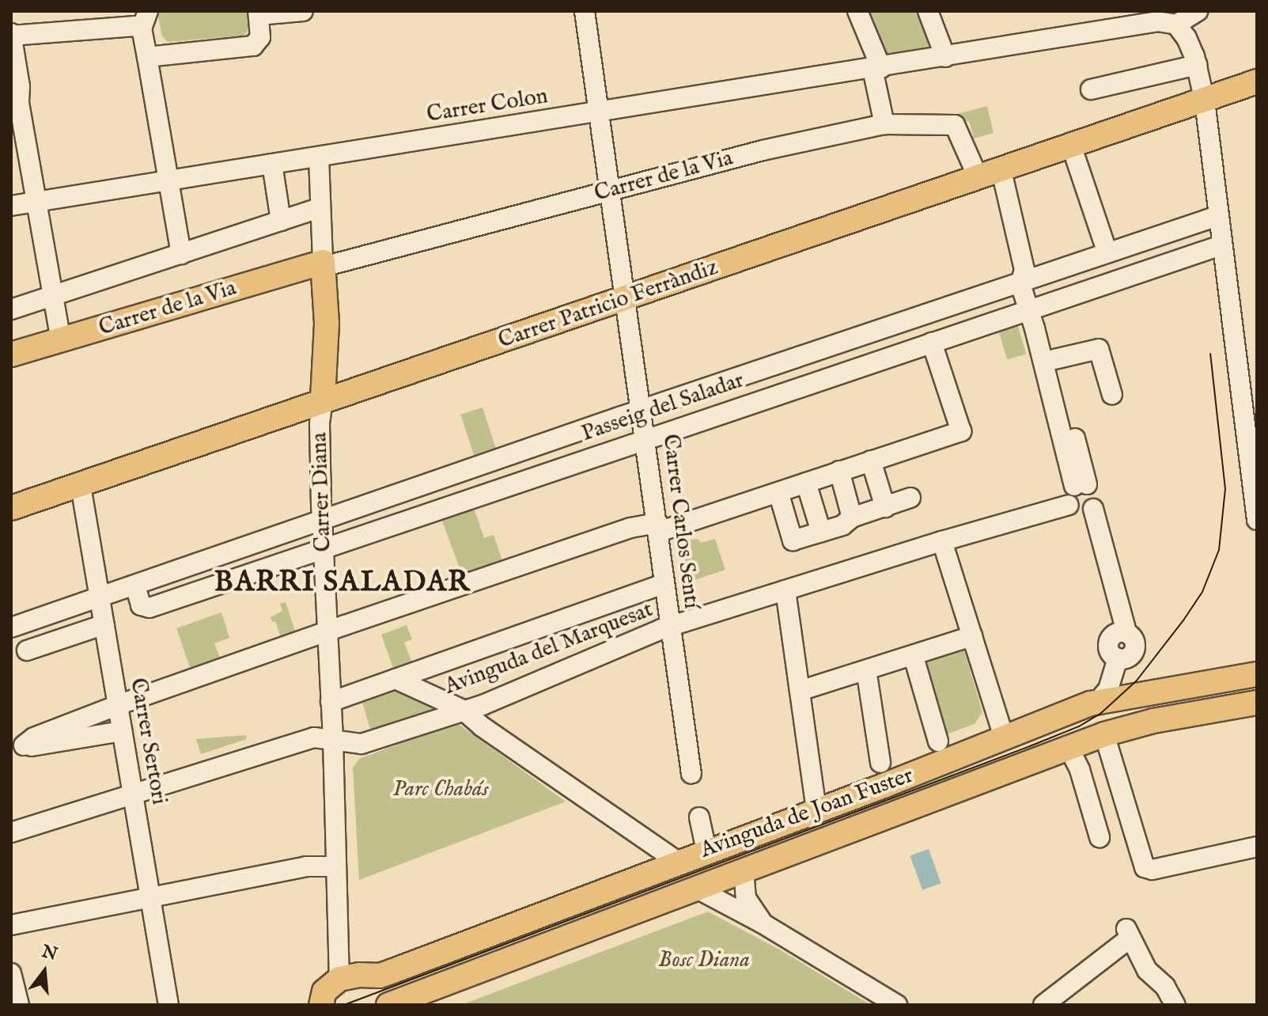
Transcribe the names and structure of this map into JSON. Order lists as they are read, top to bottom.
{
  "streets": {
    "main road": [
      "Carrer de la Via",
      "Carrer Patricio Ferràndiz",
      "Carrer Diana",
      "Avinguda de Joan Fuster"
    ],
    "street": [
      "Carrer Colon",
      "Passeig del Saladar",
      "Carrer Carlos Sentí",
      "Avinguda del Marquesat",
      "Carrer Sertori"
    ]
  },
  "crossings": [
    ["Carrer Colon", "Carrer Diana"],
    ["Carrer Colon", "Carrer Carlos Sentí"],
    ["Carrer de la Via", "Carrer Diana"],
    ["Carrer de la Via", "Carrer Carlos Sentí"],
    ["Carrer Patricio Ferràndiz", "Carrer Diana"],
    ["Carrer Patricio Ferràndiz", "Carrer Carlos Sentí"],
    ["Carrer Patricio Ferràndiz", "Carrer Sertori"],
    ["Passeig del Saladar", "Carrer Diana"],
    ["Passeig del Saladar", "Carrer Carlos Sentí"],
    ["Passeig del Saladar", "Carrer Sertori"],
    ["Carrer Diana", "Avinguda del Marquesat"],
    ["Carrer Diana", "Avinguda de Joan Fuster"],
    ["Carrer Carlos Sentí", "Avinguda del Marquesat"],
    ["Avinguda del Marquesat", "Carrer Sertori"]
  ],
  "districts": ["BARRI SALADAR"],
  "parks": ["Parc Chabás", "Bosc Diana"],
  "north": "top"
}
